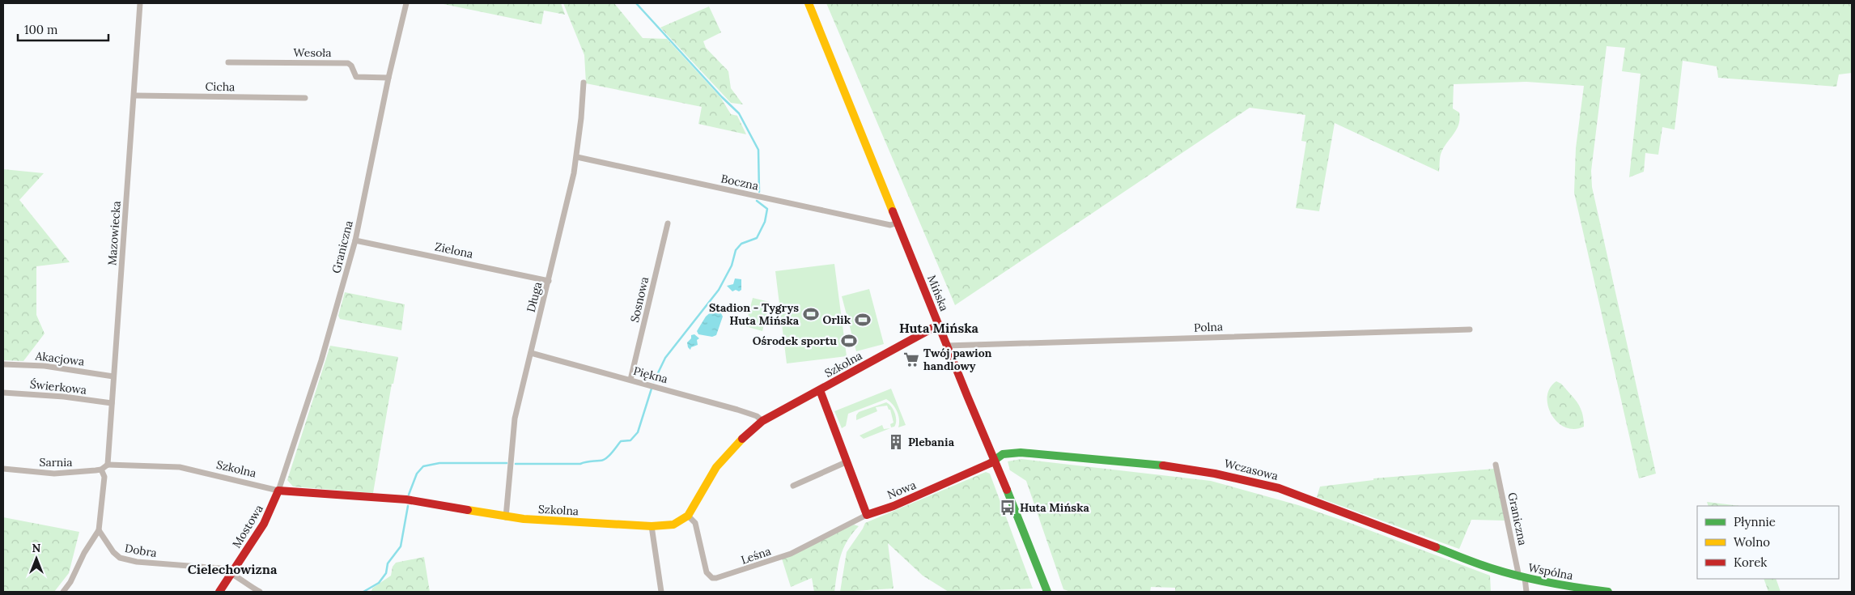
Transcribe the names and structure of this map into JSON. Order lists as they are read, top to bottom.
{
  "streets": {
    "street": [
      "Wesoła",
      "Cicha",
      "Boczna",
      "Mazowiecka",
      "Graniczna",
      "Zielona",
      "Mińska",
      "Długa",
      "Sosnowa",
      "Polna",
      "Akacjowa",
      "Szkolna",
      "Piękna",
      "Świerkowa",
      "Sarnia",
      "Wczasowa",
      "Nowa",
      "Mostowa",
      "Dobra",
      "Leśna",
      "Wspólna"
    ]
  },
  "crossings": [
    ["Wesoła", "Graniczna"],
    ["Cicha", "Mazowiecka"],
    ["Boczna", "Mińska"],
    ["Boczna", "Długa"],
    ["Mazowiecka", "Akacjowa"],
    ["Mazowiecka", "Szkolna"],
    ["Mazowiecka", "Świerkowa"],
    ["Graniczna", "Zielona"],
    ["Graniczna", "Szkolna"],
    ["Graniczna", "Mostowa"],
    ["Graniczna", "Wspólna"],
    ["Zielona", "Długa"],
    ["Mińska", "Polna"],
    ["Mińska", "Szkolna"],
    ["Mińska", "Wczasowa"],
    ["Mińska", "Nowa"],
    ["Długa", "Szkolna"],
    ["Długa", "Piękna"],
    ["Sosnowa", "Piękna"],
    ["Szkolna", "Piękna"],
    ["Szkolna", "Mostowa"],
    ["Szkolna", "Leśna"],
    ["Wczasowa", "Nowa"],
    ["Wczasowa", "Wspólna"],
    ["Nowa", "Leśna"],
    ["Mostowa", "Dobra"]
  ],
  "districts": ["Huta Mińska", "Cielechowizna"],
  "places": {
    "sports": ["Stadion - Tygrys Huta Mińska", "Orlik", "Ośrodek sportu"],
    "supermarket": ["Twój pawion handlowy"],
    "building": ["Plebania"],
    "bus stop": ["Huta Mińska"]
  },
  "legend": ["Płynnie", "Wolno", "Korek"],
  "scale_bar": "100 m",
  "north": "top"
}
